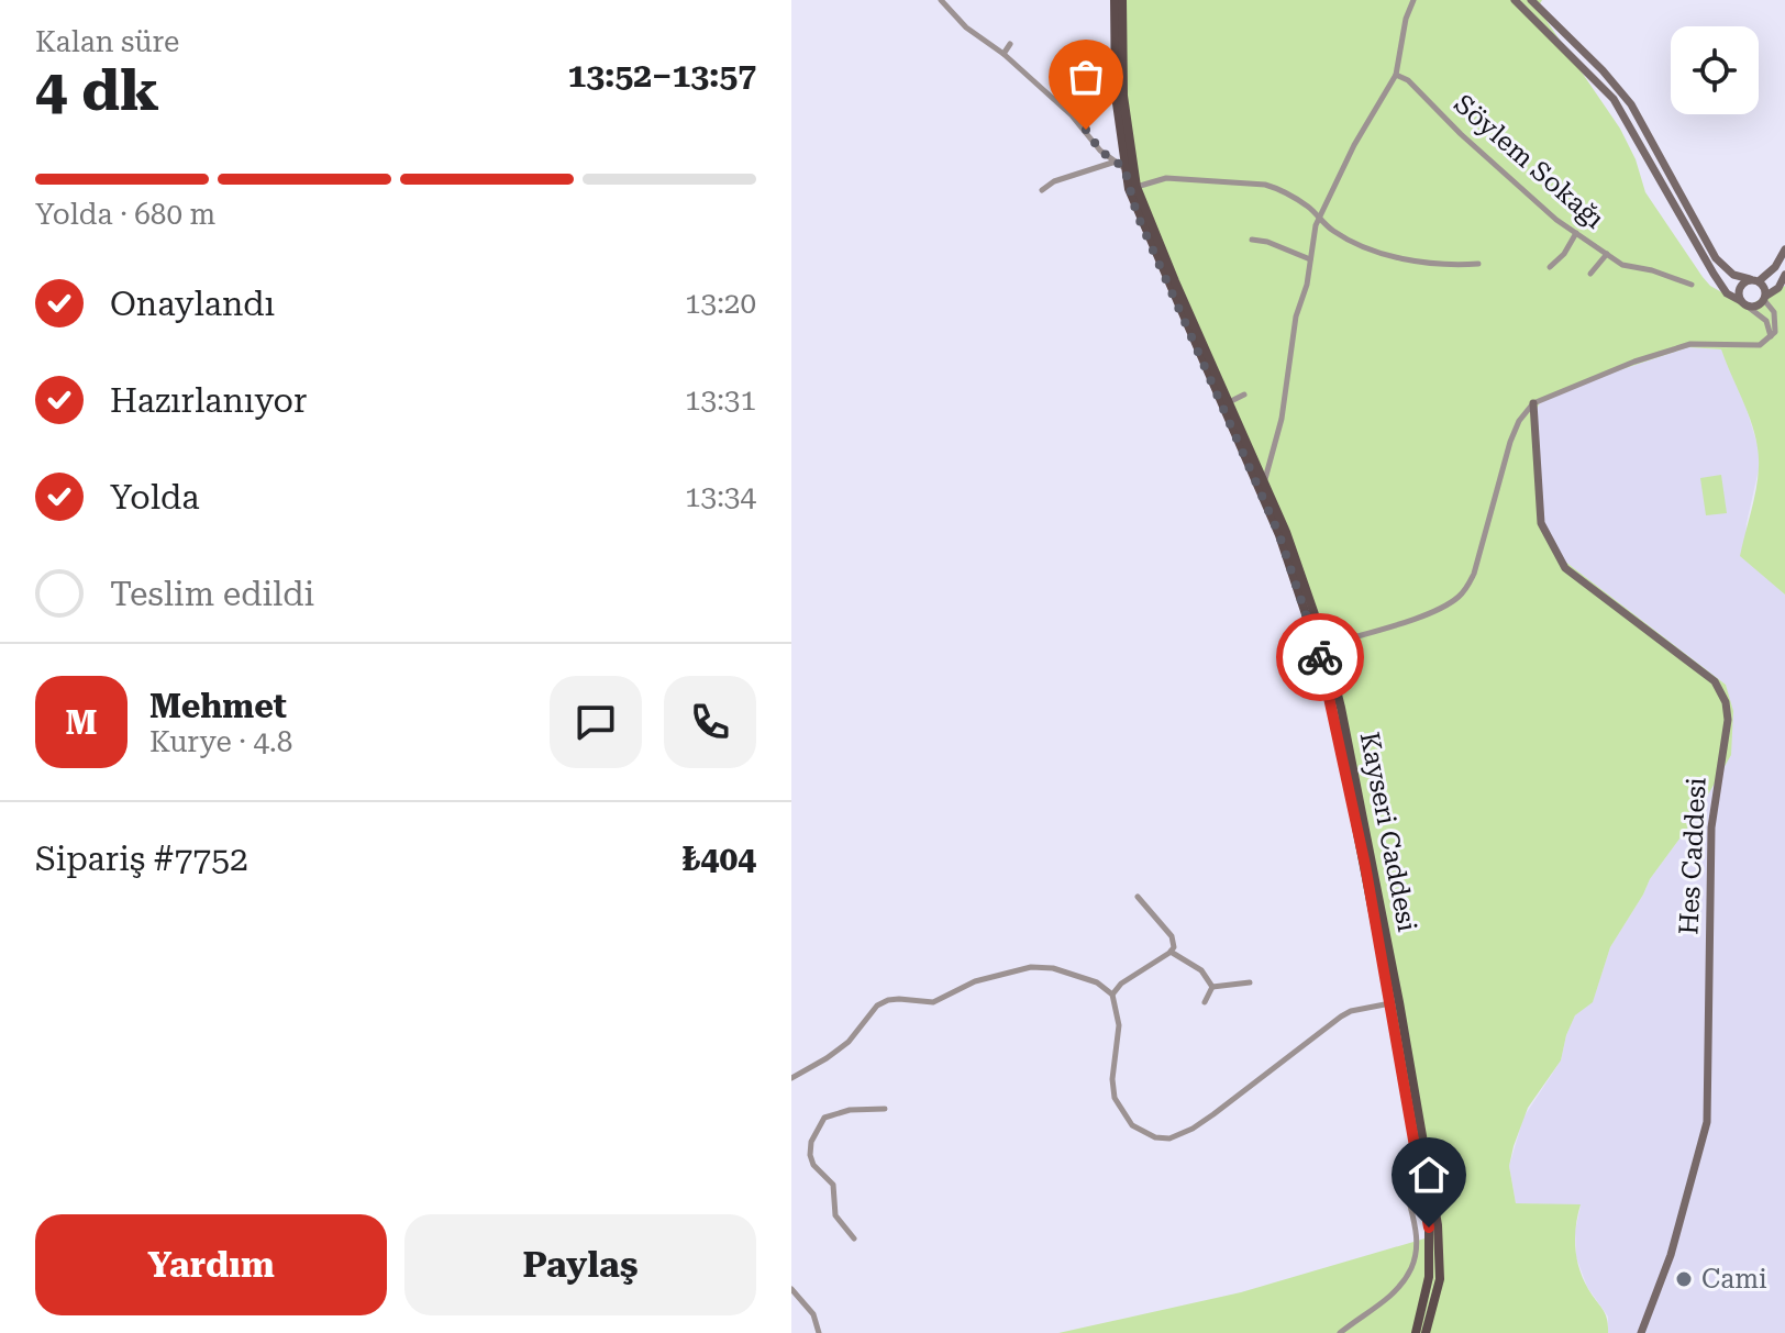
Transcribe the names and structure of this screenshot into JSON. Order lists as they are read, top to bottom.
{
  "streets": {
    "main road": ["Kayseri Caddesi"],
    "street": ["Söylem Sokağı", "Hes Caddesi"]
  },
  "places": ["Cami"],
  "page": {
    "heading": ["4 dk", "Kalan süre", "13:52–13:57"],
    "panel": [
      "Mehmet",
      "Kurye · 4.8",
      "Sipariş #7752",
      "₺404"
    ],
    "bar": "Yolda · 680 m",
    "list": [
      ["Onaylandı", "13:20"],
      ["Hazırlanıyor", "13:31"],
      ["Yolda", "13:34"],
      "Teslim edildi"
    ],
    "round": "M",
    "buttons": ["Yardım", "Paylaş"]
  }
}
